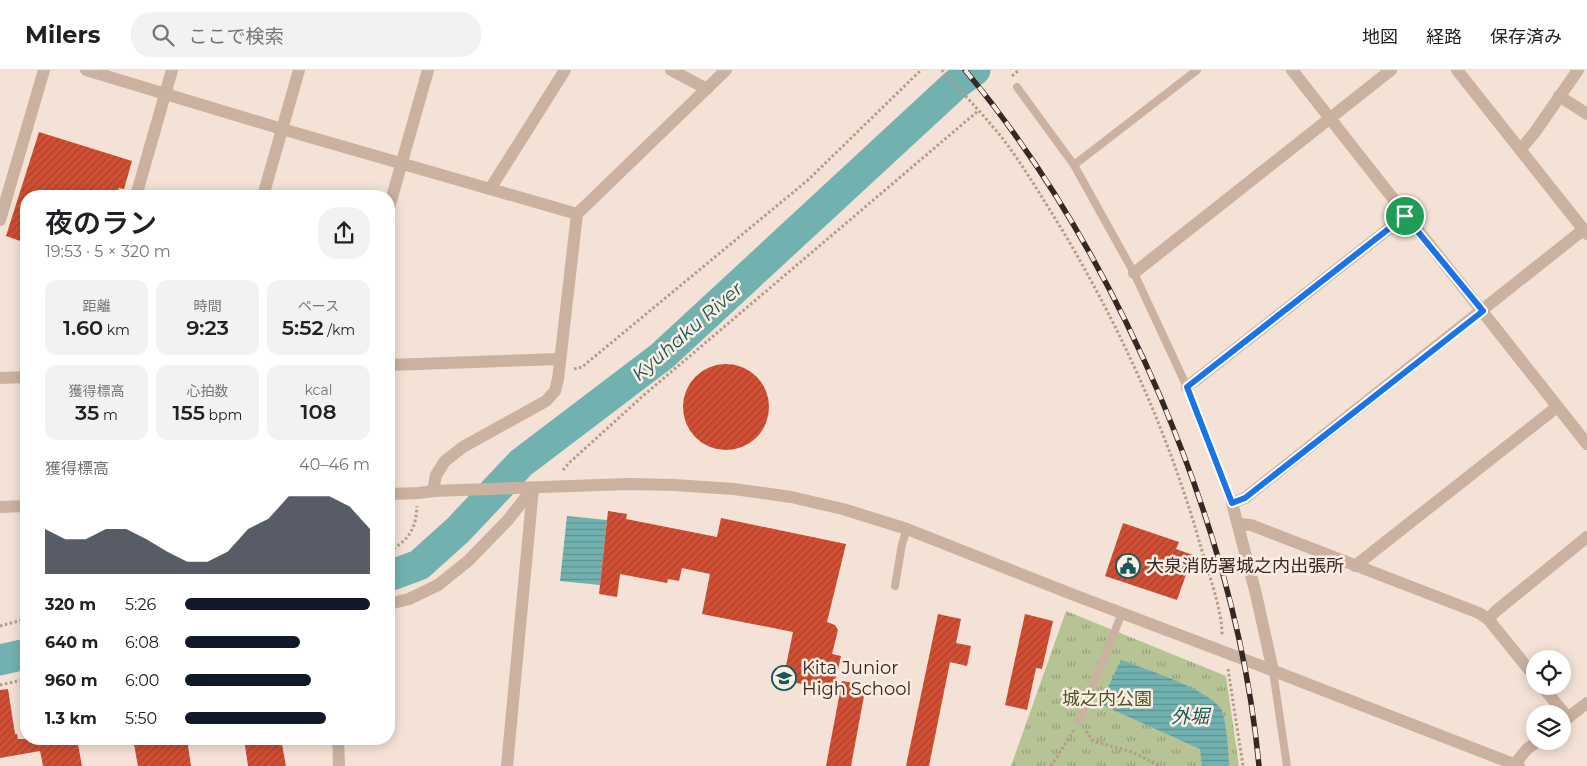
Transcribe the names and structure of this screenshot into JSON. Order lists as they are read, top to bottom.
{
  "water": ["Kyuhaku River", "外堀"],
  "parks": ["城之内公園"],
  "places": {
    "public building": ["大泉消防署城之内出張所"],
    "school or university": ["Kita Junior High School"]
  },
  "page": {
    "header": "Milers",
    "search": "ここで検索",
    "nav": ["地図", "経路", "保存済み"],
    "heading": ["夜のラン", "19:53 · 5 × 320 m"],
    "stats": [
      ["距離", "1.60 km"],
      ["時間", "9:23"],
      ["ペース", "5:52 /km"],
      ["獲得標高", "35 m"],
      ["心拍数", "155 bpm"],
      ["kcal", "108"]
    ],
    "chart": ["獲得標高", "40–46 m"],
    "list": [
      {
        "name": "320 m",
        "note": "5:26"
      },
      {
        "name": "640 m",
        "note": "6:08"
      },
      {
        "name": "960 m",
        "note": "6:00"
      },
      {
        "name": "1.3 km",
        "note": "5:50"
      }
    ]
  }
}
